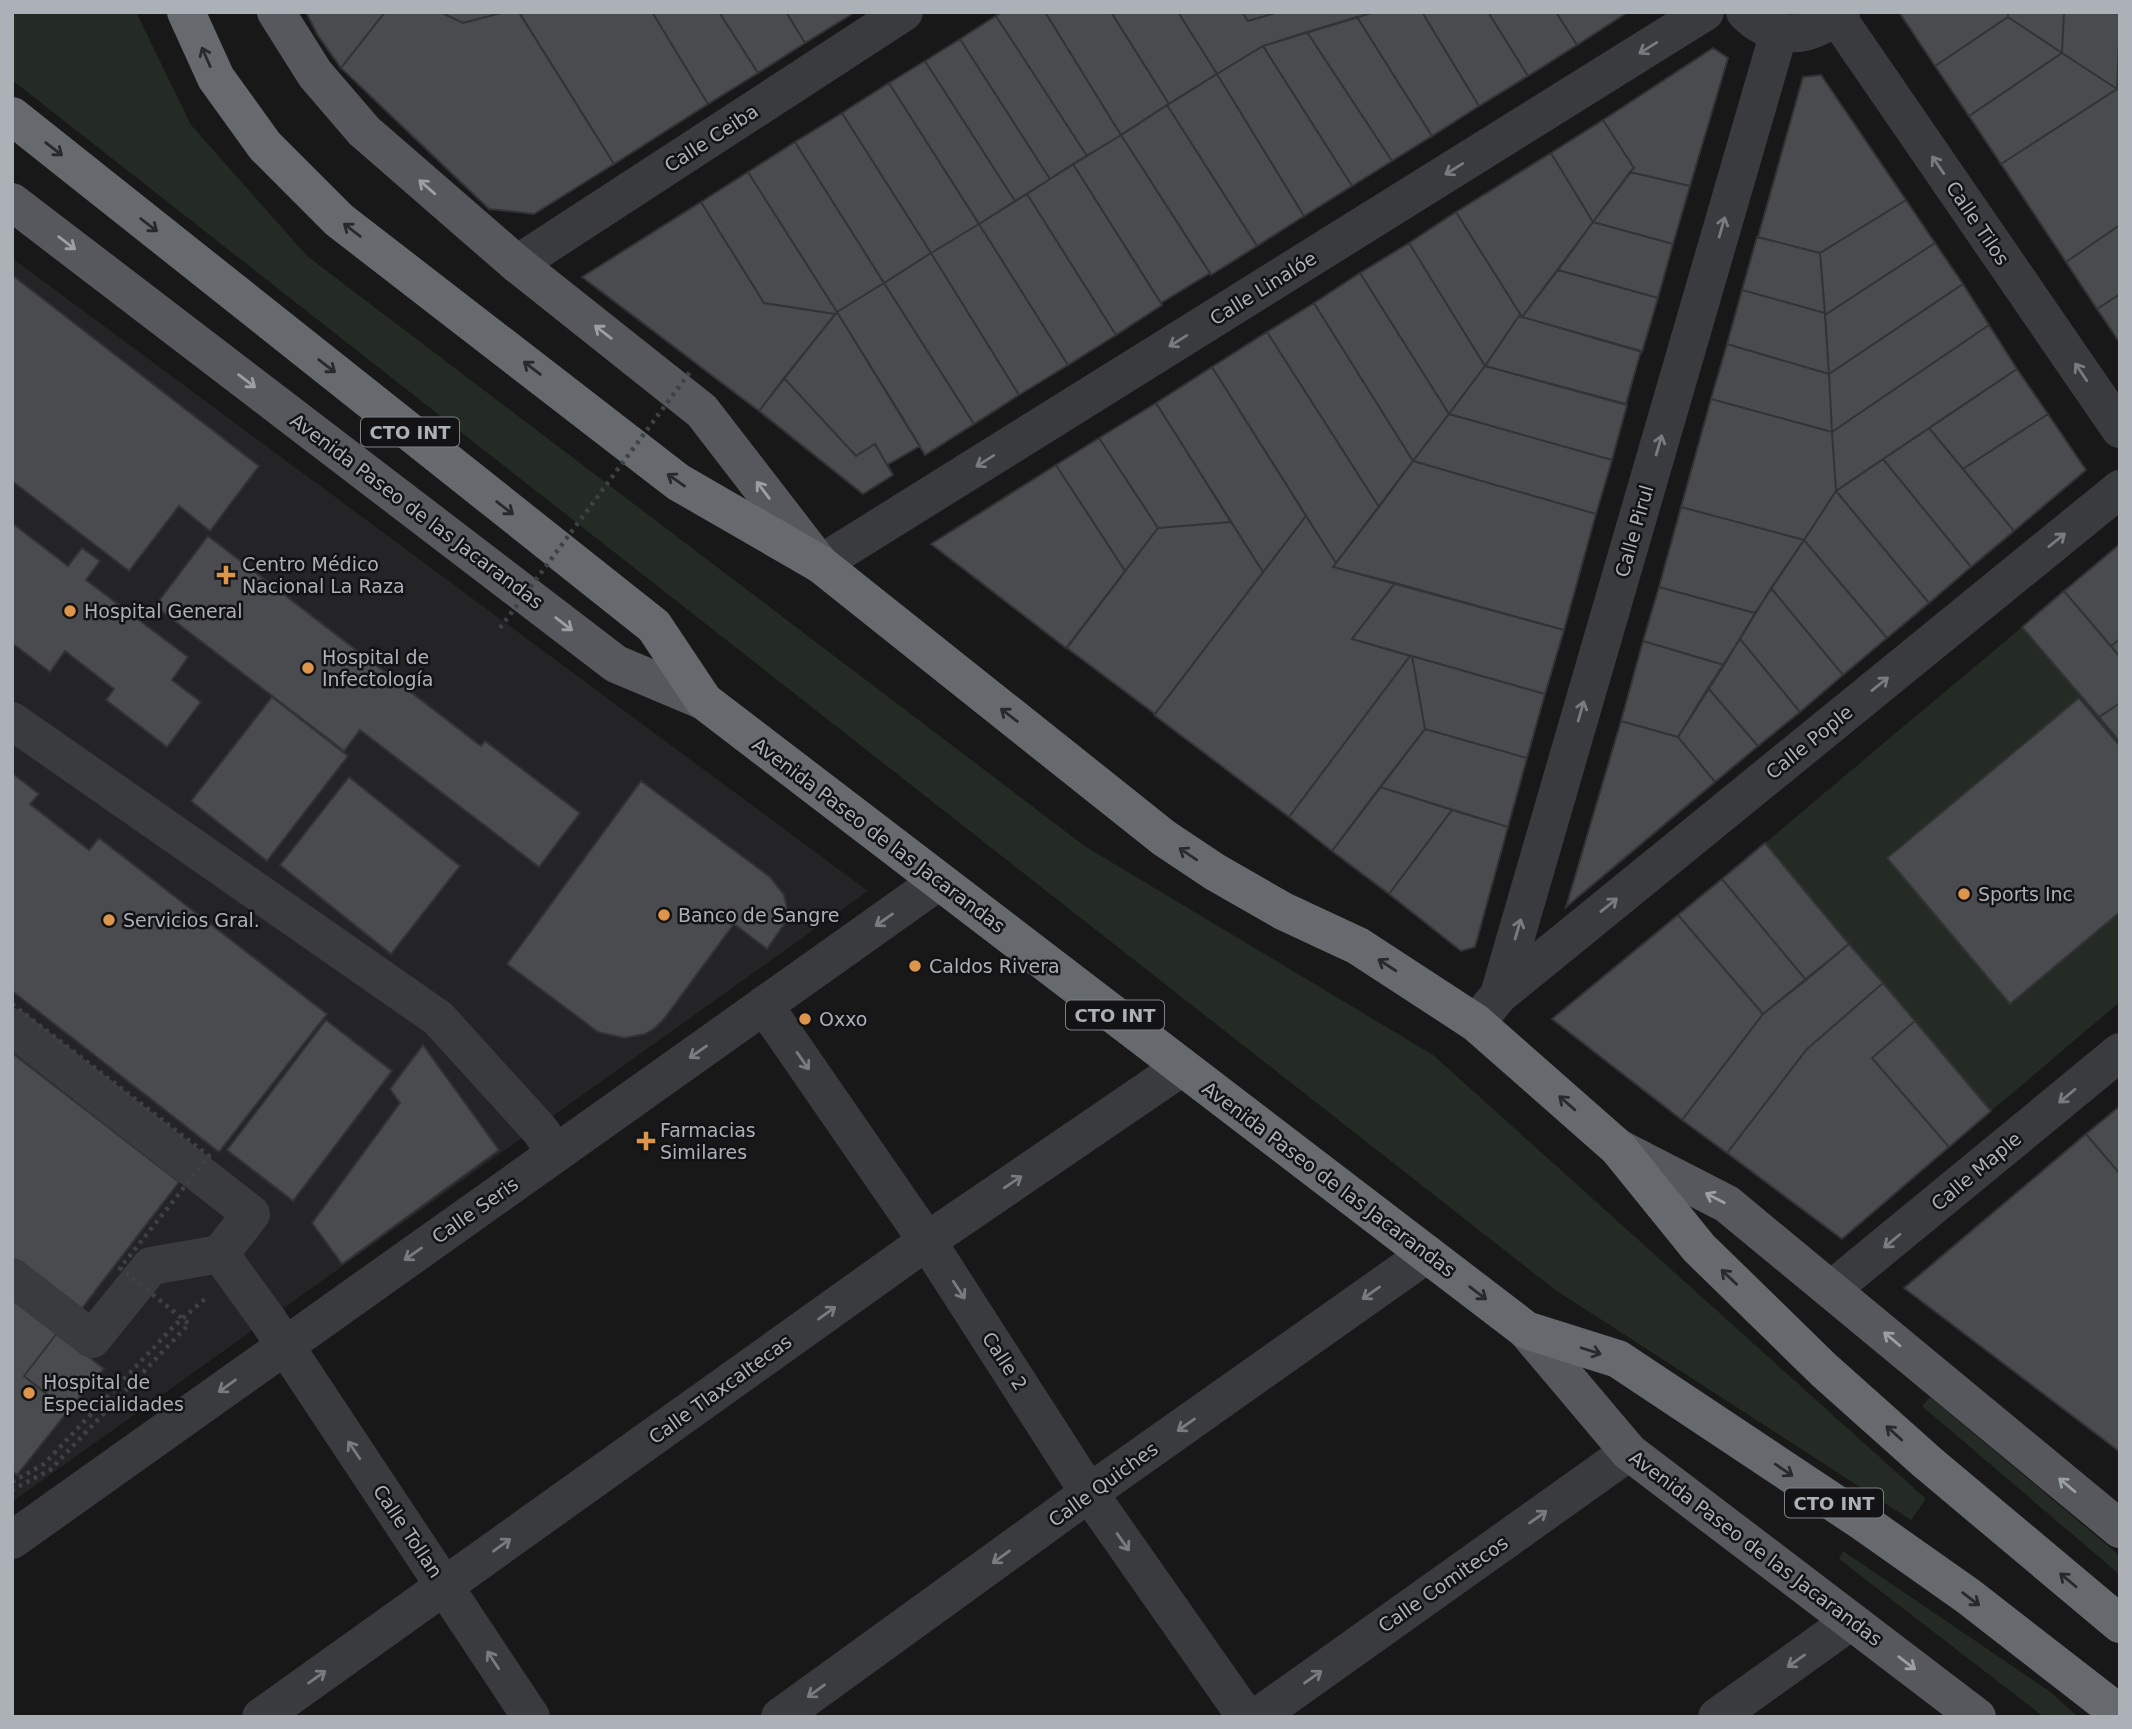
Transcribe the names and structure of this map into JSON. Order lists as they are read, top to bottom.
{
  "streets": {
    "highway": ["CTO INT", "Avenida Paseo de las Jacarandas"],
    "street": [
      "Calle Ceiba",
      "Calle Tilos",
      "Calle Linalóe",
      "Calle Pirul",
      "Calle Pople",
      "Calle Maple",
      "Calle Seris",
      "Calle 2",
      "Calle Tlaxcaltecas",
      "Calle Quiches",
      "Calle Tollan",
      "Calle Comitecos"
    ]
  },
  "crossings": [
    ["CTO INT", "Avenida Paseo de las Jacarandas"],
    ["Avenida Paseo de las Jacarandas", "Calle Seris"],
    ["Avenida Paseo de las Jacarandas", "Calle Tlaxcaltecas"],
    ["Avenida Paseo de las Jacarandas", "Calle Quiches"],
    ["Avenida Paseo de las Jacarandas", "Calle Comitecos"],
    ["Calle Pirul", "Calle Pople"],
    ["Calle Seris", "Calle 2"],
    ["Calle Seris", "Calle Tollan"],
    ["Calle 2", "Calle Tlaxcaltecas"],
    ["Calle 2", "Calle Quiches"],
    ["Calle Tlaxcaltecas", "Calle Tollan"]
  ],
  "one_way": [
    "Calle Tilos",
    "Calle Linalóe",
    "Calle Pirul",
    "Calle Pople",
    "Calle Maple",
    "Calle Seris",
    "Calle 2",
    "Calle Tlaxcaltecas",
    "Calle Quiches",
    "Calle Tollan",
    "Calle Comitecos"
  ],
  "places": {
    "health": ["Centro Médico Nacional La Raza", "Farmacias Similares"],
    "other": [
      "Hospital General",
      "Hospital de Infectología",
      "Sports Inc",
      "Banco de Sangre",
      "Servicios Gral.",
      "Caldos Rivera",
      "Oxxo",
      "Hospital de Especialidades"
    ]
  }
}
